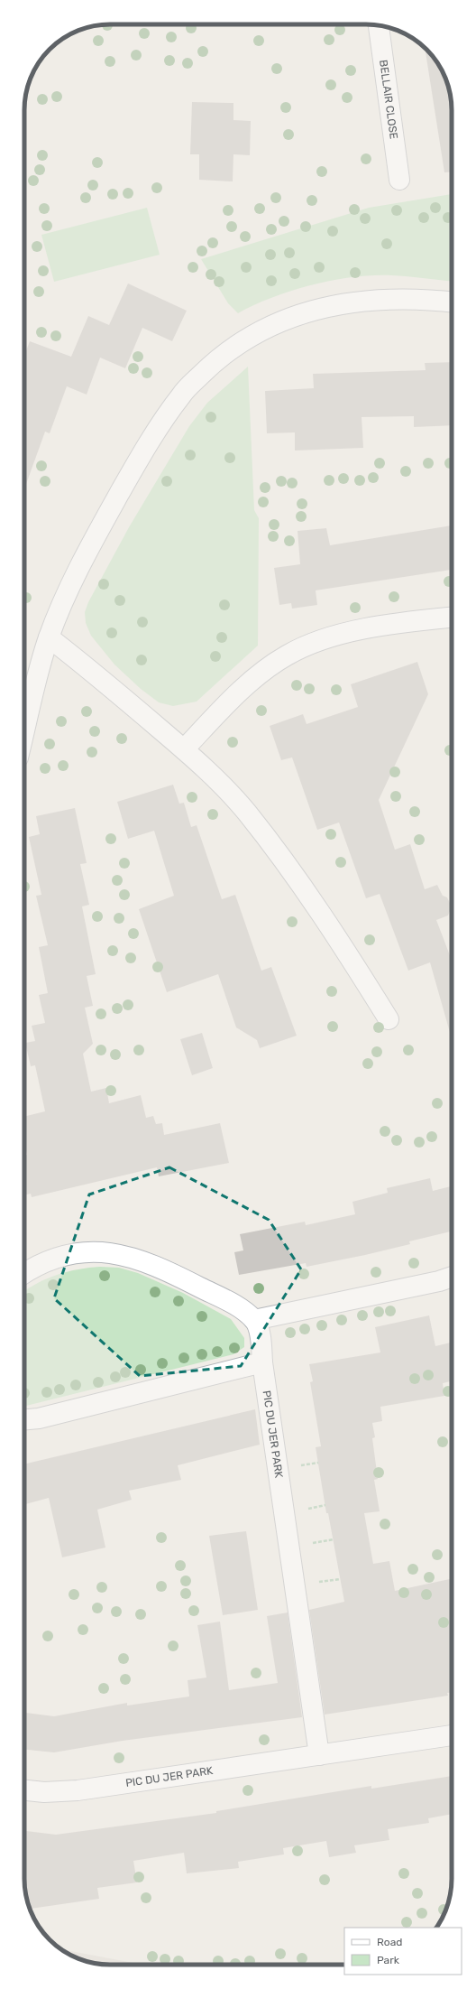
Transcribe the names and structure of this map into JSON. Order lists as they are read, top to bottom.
{
  "streets": {
    "street": ["BELLAIR CLOSE", "PIC DU JER PARK"]
  },
  "legend": ["Road", "Park"]
}
